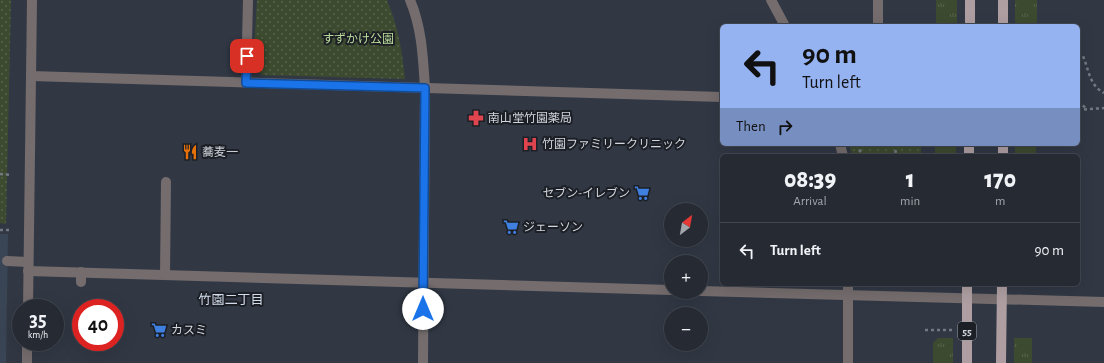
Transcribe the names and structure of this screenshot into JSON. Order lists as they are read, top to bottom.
{
  "streets": {
    "main road": ["55"]
  },
  "districts": ["竹園二丁目"],
  "parks": ["すずかけ公園"],
  "places": {
    "pharmacy": ["南山堂竹園薬局"],
    "hospital": ["竹園ファミリークリニック"],
    "restaurant": ["蕎麦一"],
    "supermarket": ["セブン-イレブン", "ジェーソン", "カスミ"]
  },
  "north": "top right",
  "page": {
    "turn": ["90 m", "Turn left"],
    "then": "Then",
    "eta": [
      "08:39",
      "Arrival",
      "1",
      "min",
      "170",
      "m"
    ],
    "map_buttons": ["+", "−"],
    "list": [
      {
        "name": "Turn left",
        "value": "90 m"
      }
    ],
    "speed": "35 km/h",
    "limit": "40"
  }
}
